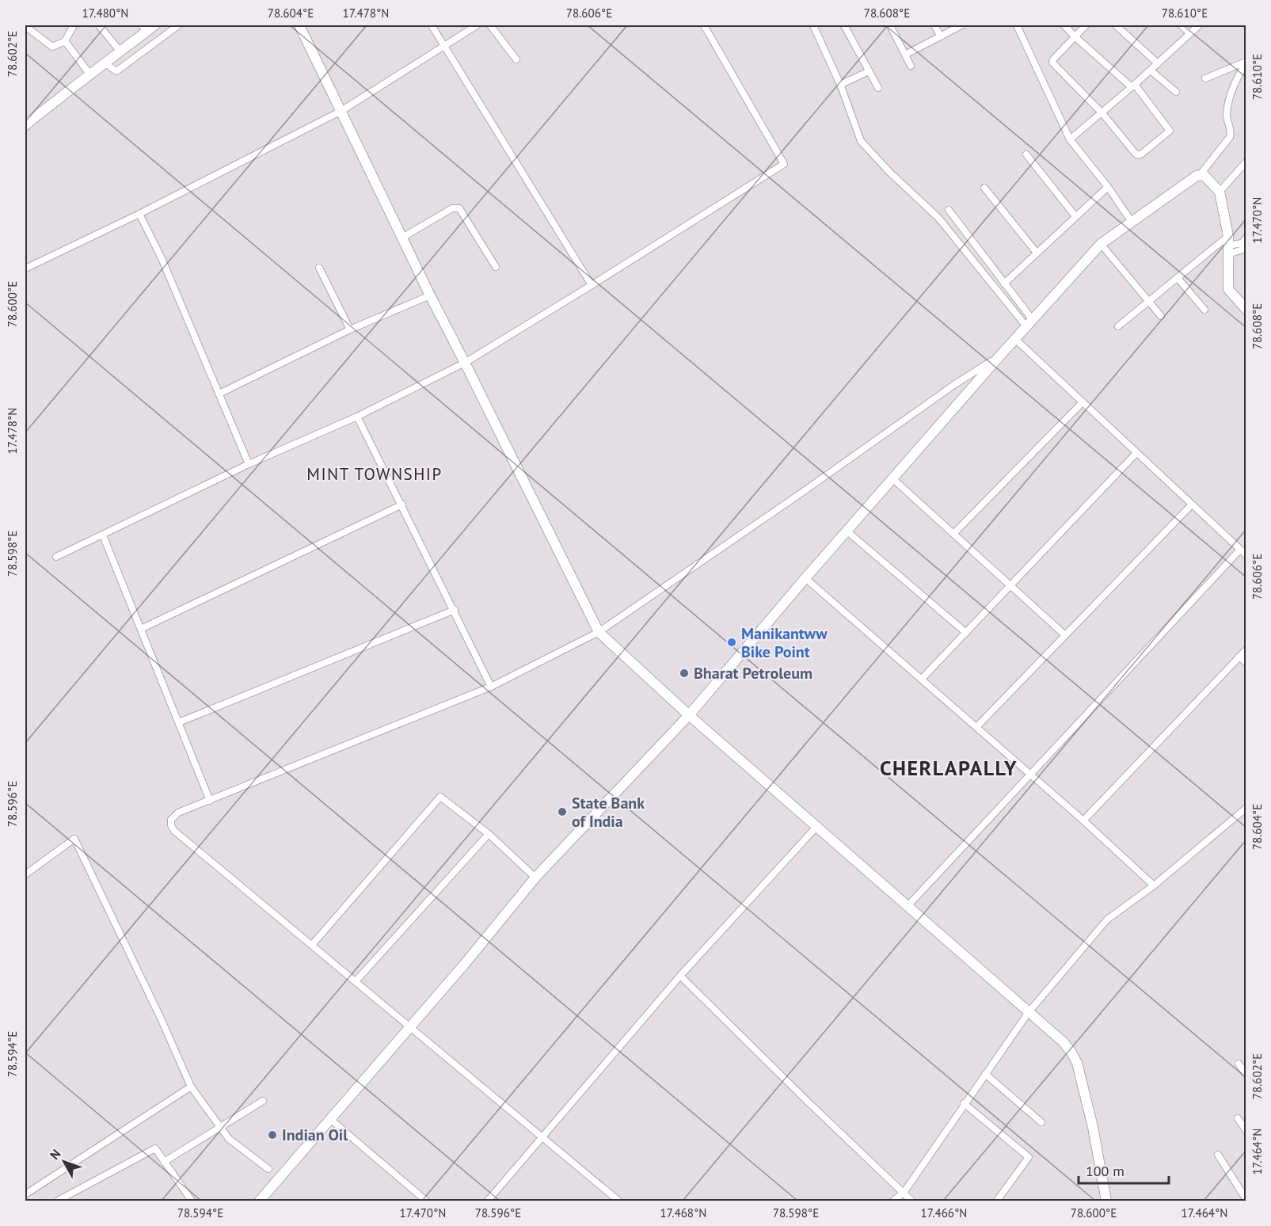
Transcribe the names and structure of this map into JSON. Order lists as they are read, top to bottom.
{
  "districts": ["MINT TOWNSHIP", "CHERLAPALLY"],
  "places": [
    "Manikantww Bike Point",
    "Bharat Petroleum",
    "State Bank of India",
    "Indian Oil"
  ],
  "scale_bar": "100 m",
  "north": "top left",
  "coordinates": [
    "17.480°N",
    "78.604°E",
    "17.478°N",
    "78.606°E",
    "78.608°E",
    "78.610°E",
    "78.602°E",
    "17.470°N",
    "78.600°E",
    "78.598°E",
    "78.596°E",
    "78.594°E",
    "17.464°N",
    "17.468°N",
    "17.466°N"
  ]
}
